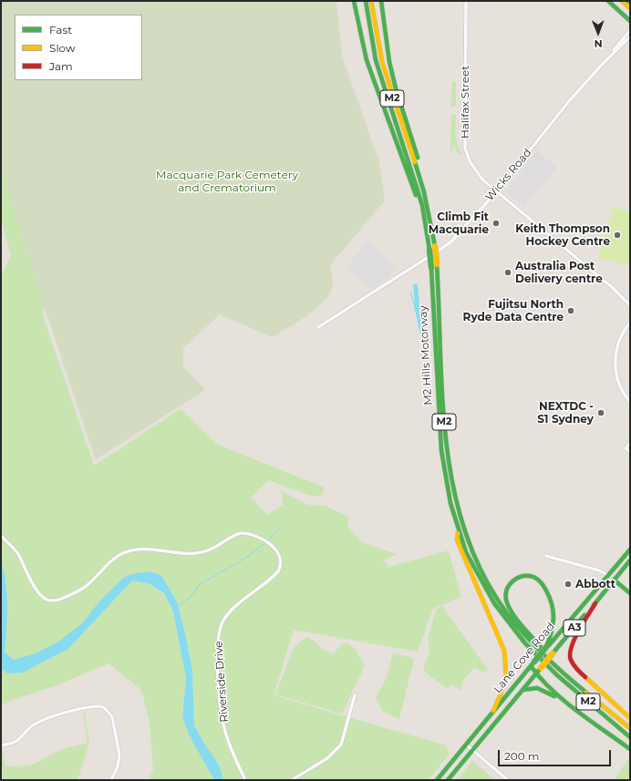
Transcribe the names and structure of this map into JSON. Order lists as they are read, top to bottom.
{
  "streets": {
    "main road": [
      "M2",
      "M2 Hills Motorway",
      "A3",
      "Lane Cove Road"
    ],
    "street": ["Halifax Street", "Wicks Road", "Riverside Drive"]
  },
  "crossings": [
    ["M2", "M2 Hills Motorway"],
    ["M2", "Lane Cove Road"],
    ["Halifax Street", "Wicks Road"]
  ],
  "parks": ["Macquarie Park Cemetery and Crematorium"],
  "places": [
    "Climb Fit Macquarie",
    "Keith Thompson Hockey Centre",
    "Australia Post Delivery centre",
    "Fujitsu North Ryde Data Centre",
    "NEXTDC - S1 Sydney",
    "Abbott"
  ],
  "legend": ["Fast", "Slow", "Jam"],
  "scale_bar": "200 m",
  "north": "bottom"
}
